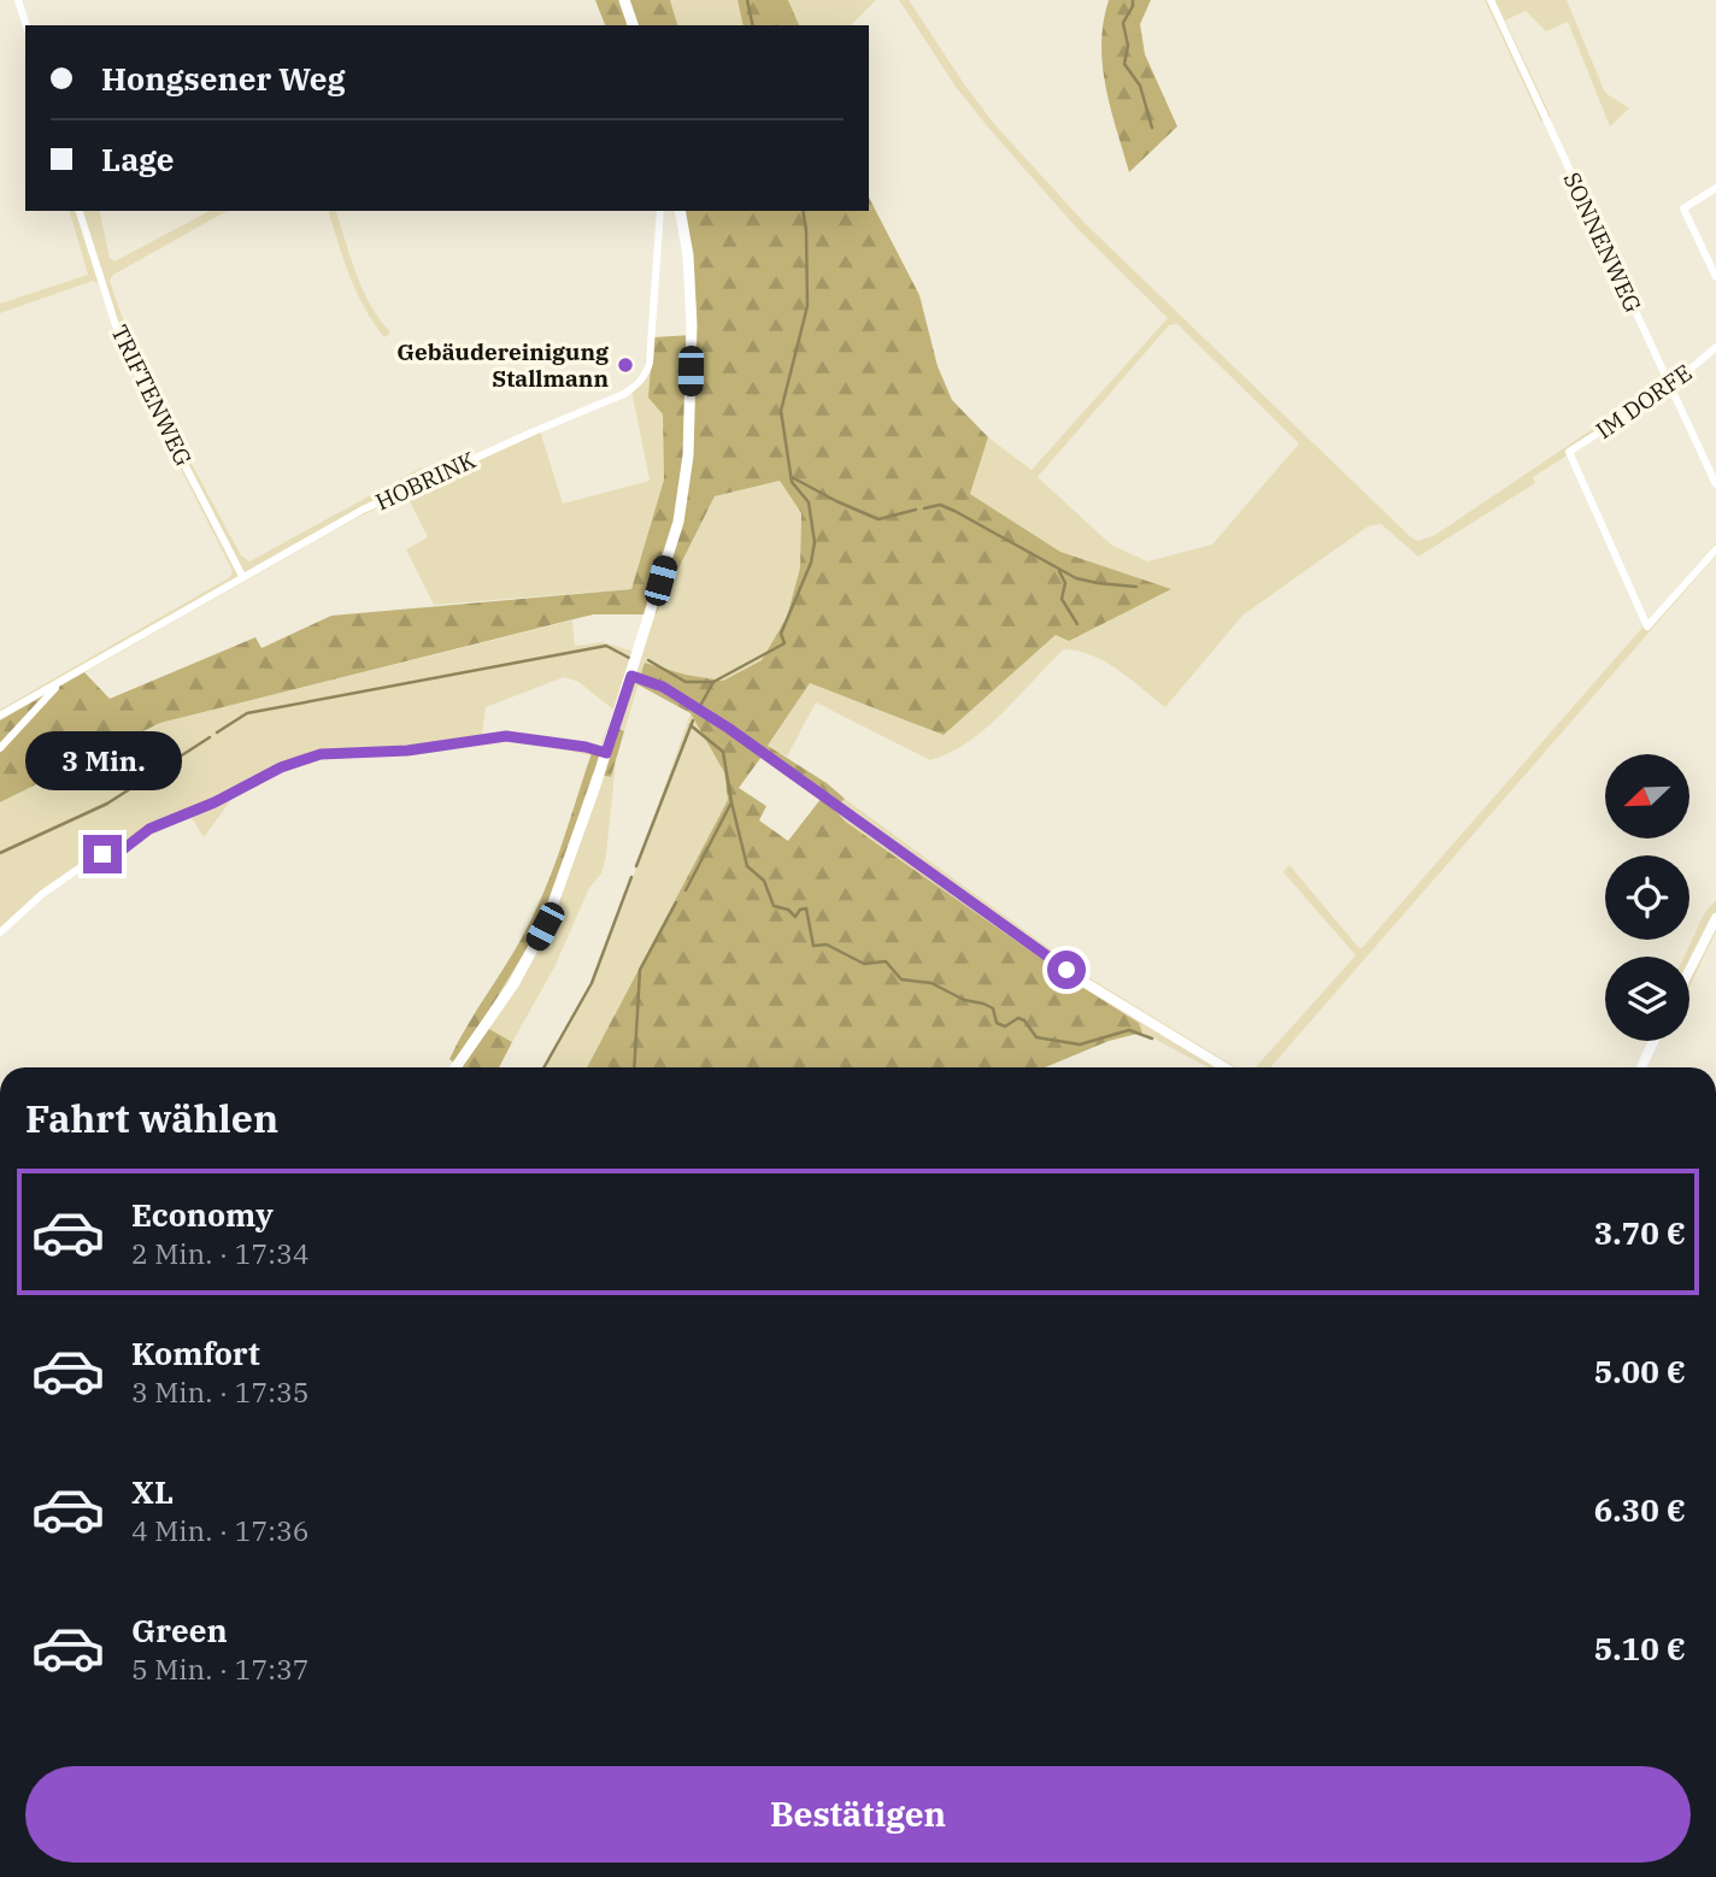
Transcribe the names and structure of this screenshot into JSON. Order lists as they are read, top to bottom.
{
  "streets": {
    "street": [
      "SONNENWEG",
      "TRIFTENWEG",
      "IM DORFE",
      "HOBRINK"
    ]
  },
  "crossings": [
    ["SONNENWEG", "IM DORFE"],
    ["TRIFTENWEG", "HOBRINK"]
  ],
  "places": ["Gebäudereinigung Stallmann"],
  "north": "bottom left",
  "page": {
    "banner": ["Hongsener Weg", "Lage"],
    "bubble": "3 Min.",
    "heading": "Fahrt wählen",
    "list": [
      {
        "name": "Economy",
        "note": "2 Min. · 17:34",
        "value": "3.70 €"
      },
      {
        "name": "Komfort",
        "note": "3 Min. · 17:35",
        "value": "5.00 €"
      },
      {
        "name": "XL",
        "note": "4 Min. · 17:36",
        "value": "6.30 €"
      },
      {
        "name": "Green",
        "note": "5 Min. · 17:37",
        "value": "5.10 €"
      }
    ],
    "buttons": "Bestätigen"
  }
}
